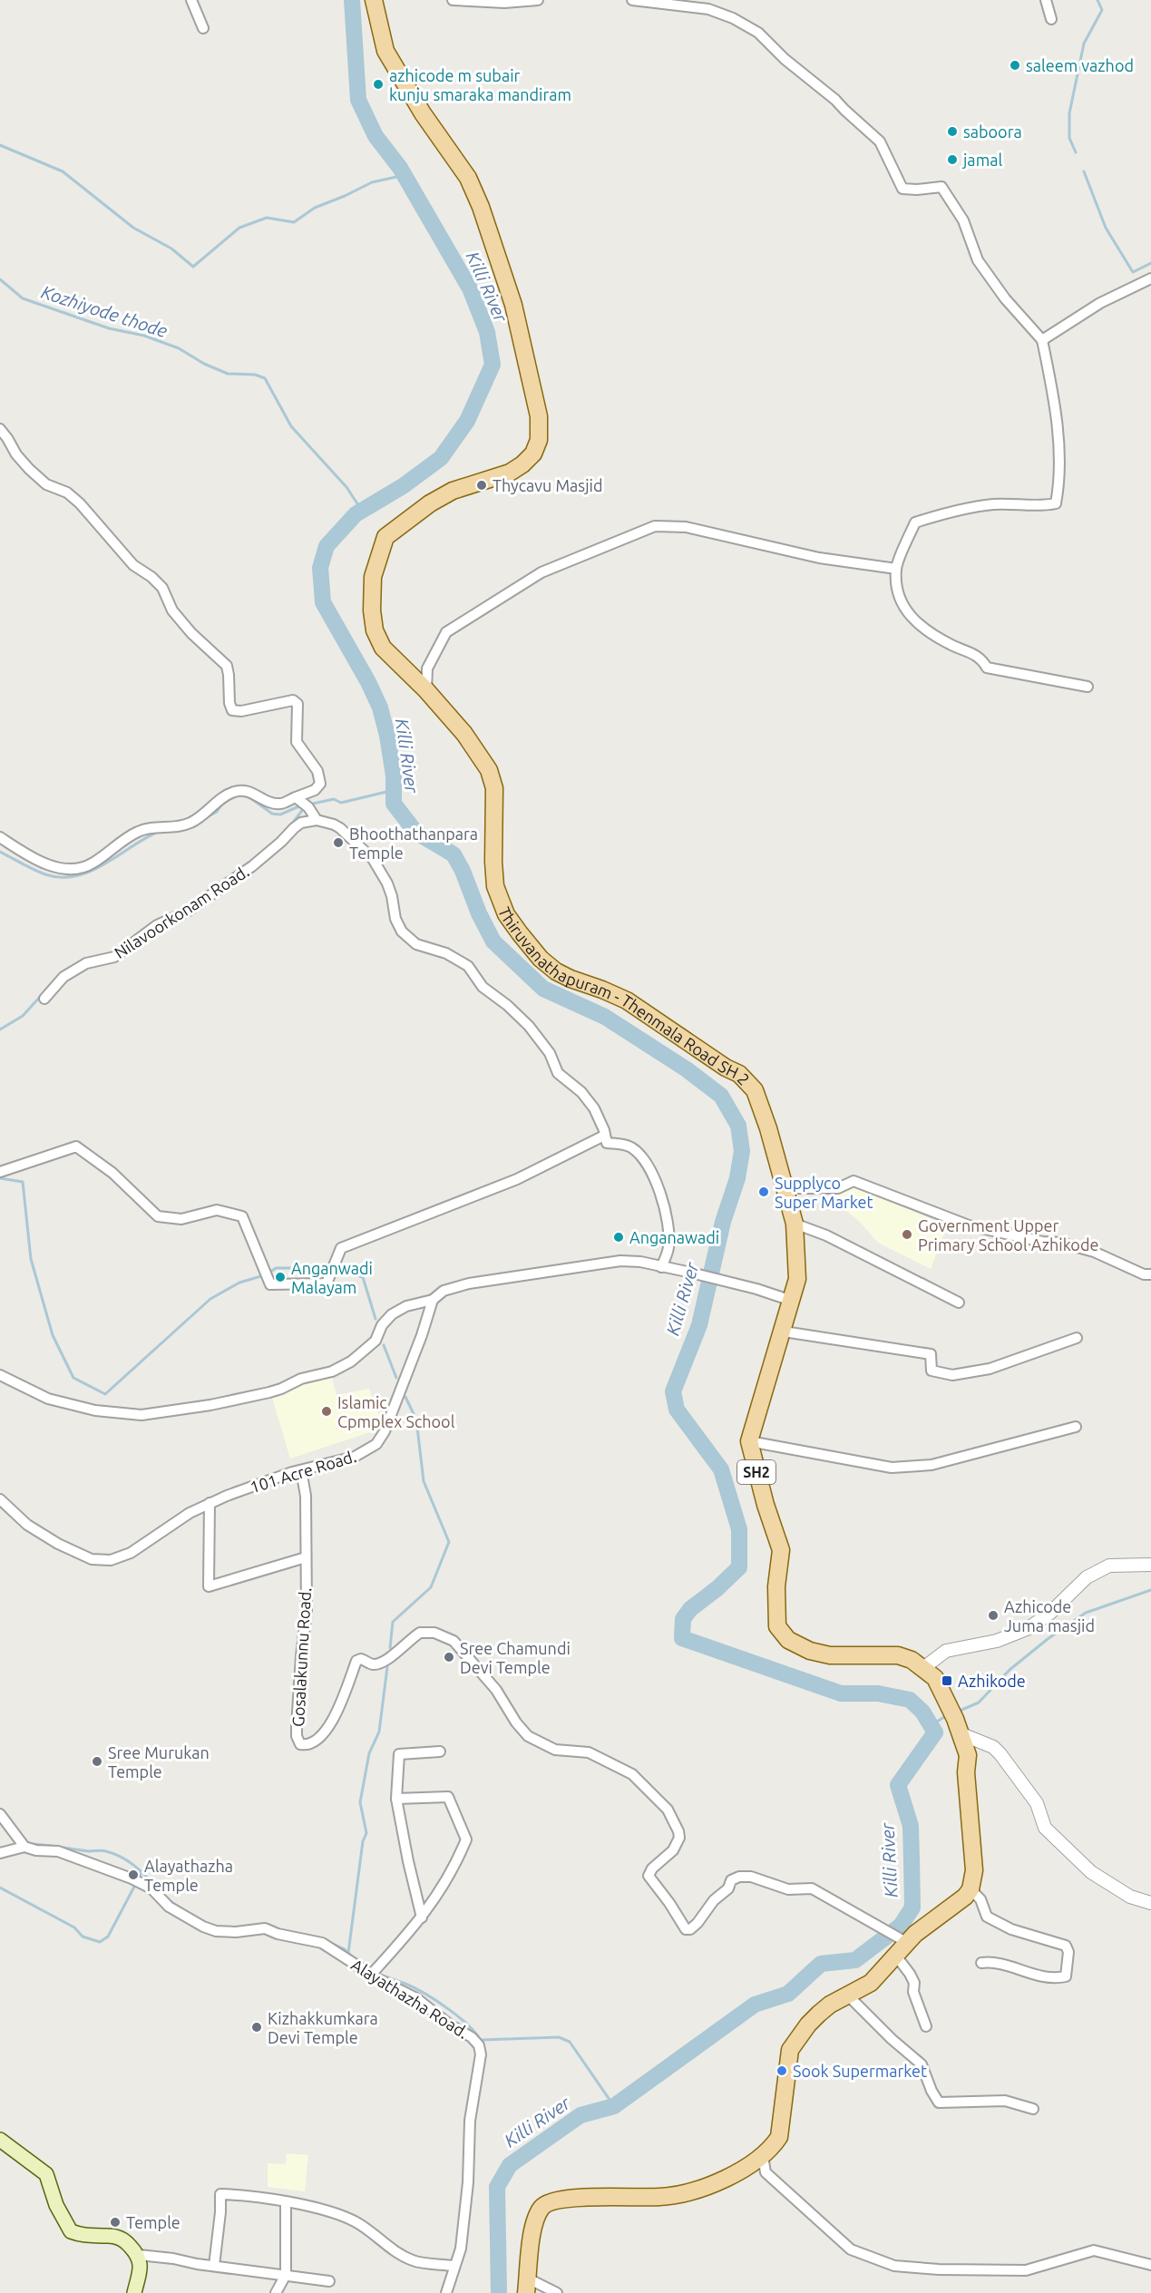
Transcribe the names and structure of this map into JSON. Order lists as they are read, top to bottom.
{
  "streets": {
    "main road": ["Thiruvanathapuram - Thenmala Road SH 2", "SH2"],
    "street": [
      "Nilavoorkonam Road.",
      "101 Acre Road.",
      "Gosalakunnu Road.",
      "Alayathazha Road."
    ]
  },
  "crossings": [
    ["Thiruvanathapuram - Thenmala Road SH 2", "SH2"],
    ["101 Acre Road.", "Gosalakunnu Road."]
  ],
  "water": ["Killi River", "Kozhiyode thode"],
  "places": {
    "other": [
      "saleem vazhod",
      "azhicode m subair kunju smaraka mandiram",
      "saboora",
      "jamal",
      "Thycavu Masjid",
      "Bhoothathanpara Temple",
      "Supplyco Super Market",
      "Government Upper Primary School Azhikode",
      "Anganawadi",
      "Anganwadi Malayam",
      "Islamic Cpmplex School",
      "Azhicode Juma masjid",
      "Sree Chamundi Devi Temple",
      "Sree Murukan Temple",
      "Alayathazha Temple",
      "Kizhakkumkara Devi Temple",
      "Sook Supermarket",
      "Temple"
    ],
    "transit": ["Azhikode"]
  }
}
